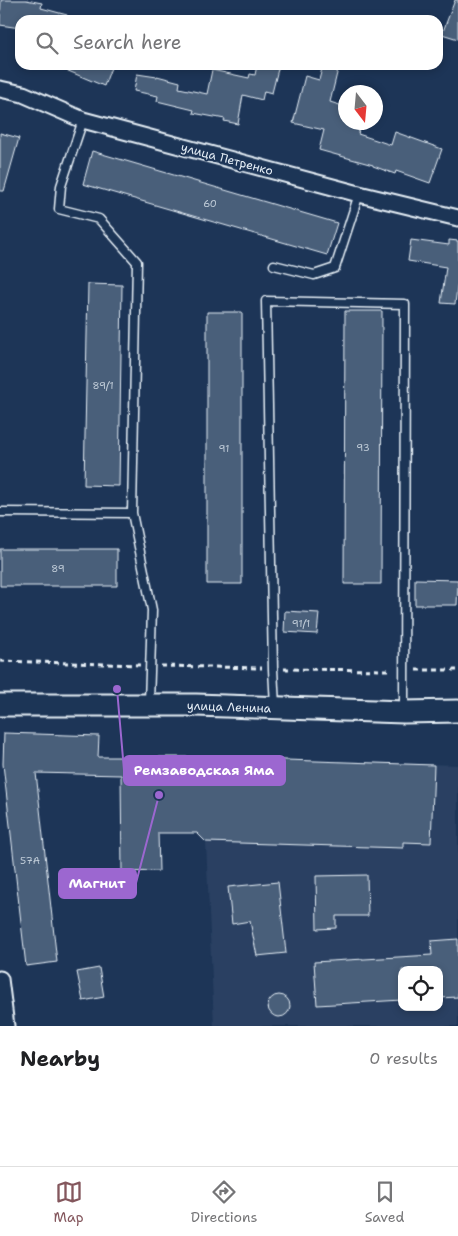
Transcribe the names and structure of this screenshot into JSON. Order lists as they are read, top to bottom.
{
  "streets": {
    "street": ["улица Петренко", "улица Ленина"]
  },
  "places": ["Ремзаводская Яма", "Магнит"],
  "house_numbers": [
    "60",
    "89/1",
    "93",
    "91",
    "89",
    "91/1",
    "57А"
  ],
  "north": "bottom",
  "page": {
    "search": "Search here",
    "heading": ["Nearby", "0 results"],
    "nav": ["Map", "Directions", "Saved"]
  }
}
